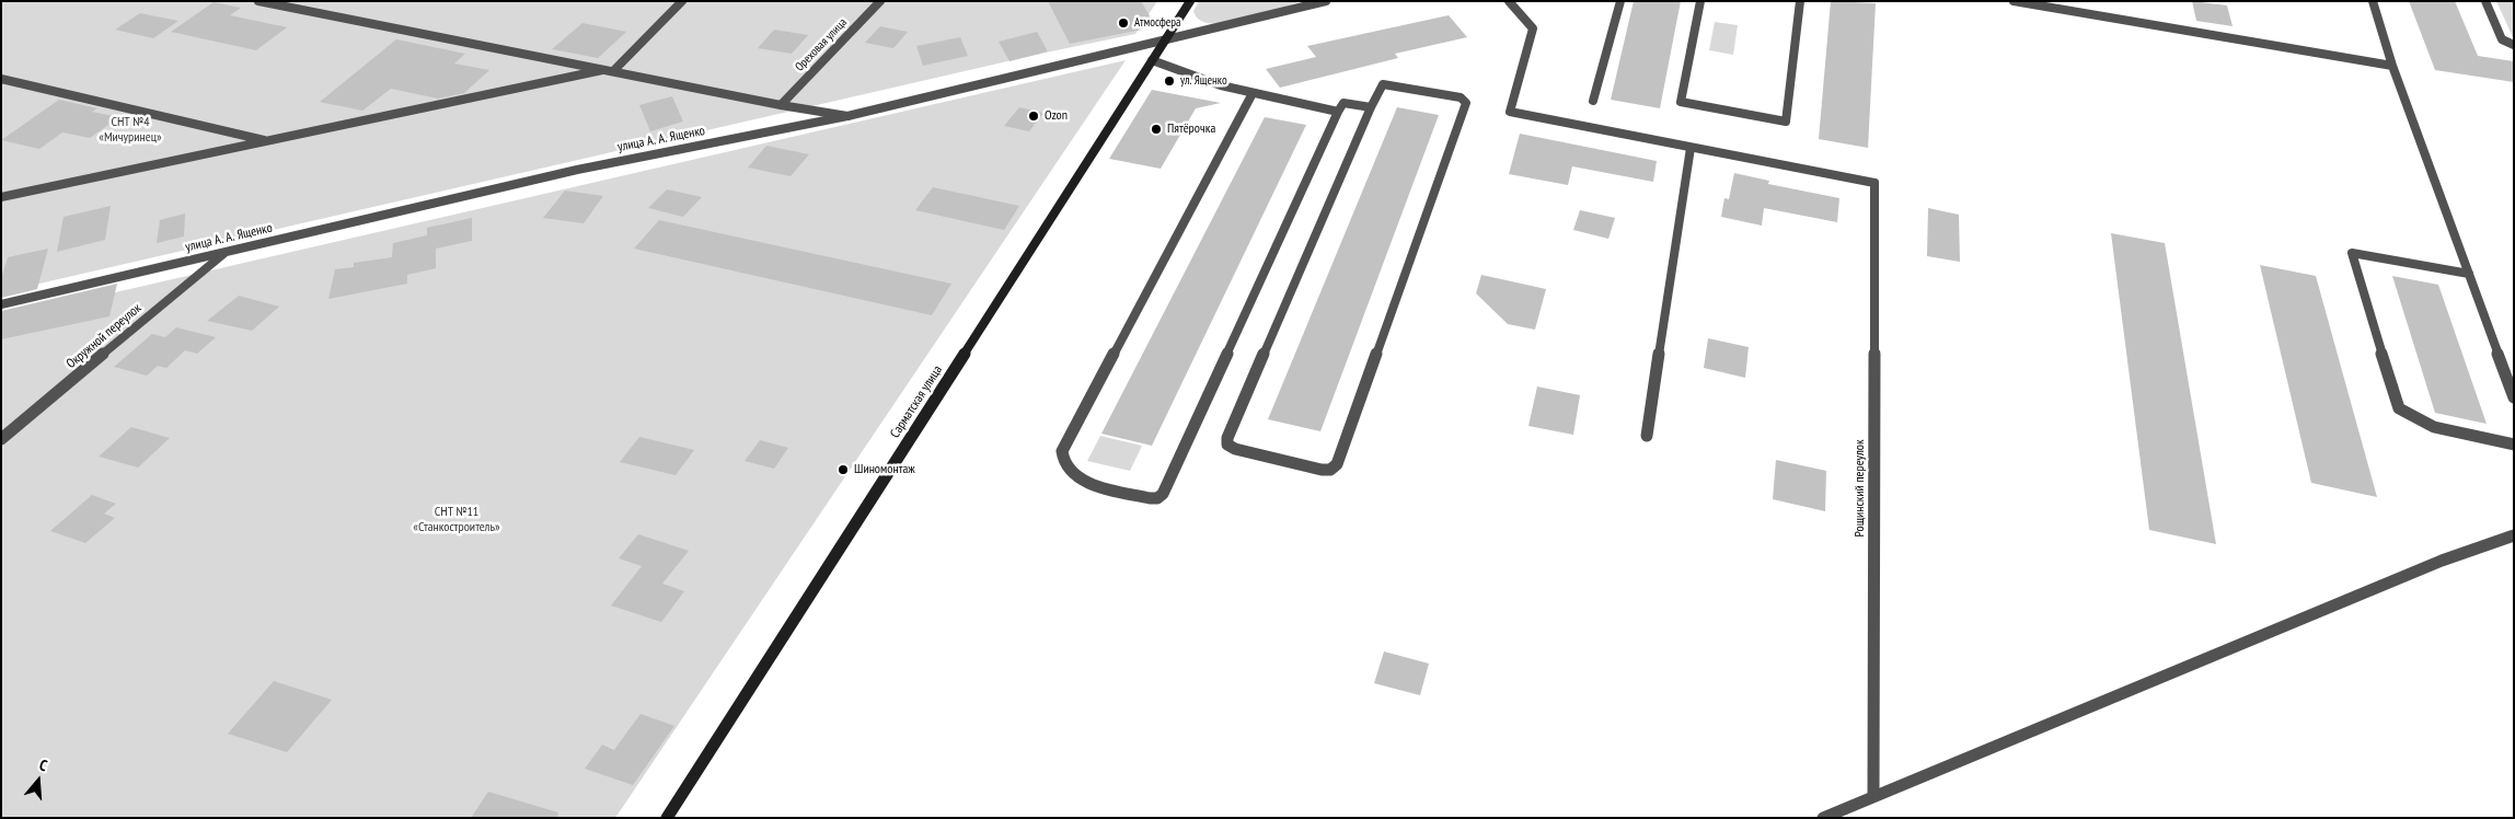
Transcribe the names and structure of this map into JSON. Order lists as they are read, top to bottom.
{
  "streets": {
    "main road": ["Сарматская улица"],
    "street": [
      "Ореховая улица",
      "улица А. А. Ященко",
      "Окружной переулок",
      "Рощинский переулок"
    ]
  },
  "crossings": [
    ["улица А. А. Ященко", "Окружной переулок"],
    ["улица А. А. Ященко", "Сарматская улица"]
  ],
  "parks": ["СНТ №4 «Мичуринец»", "СНТ №11 «Станкостроитель»"],
  "places": [
    "Атмосфера",
    "ул. Ященко",
    "Ozon",
    "Пятёрочка",
    "Шиномонтаж"
  ],
  "north": "top"
}
